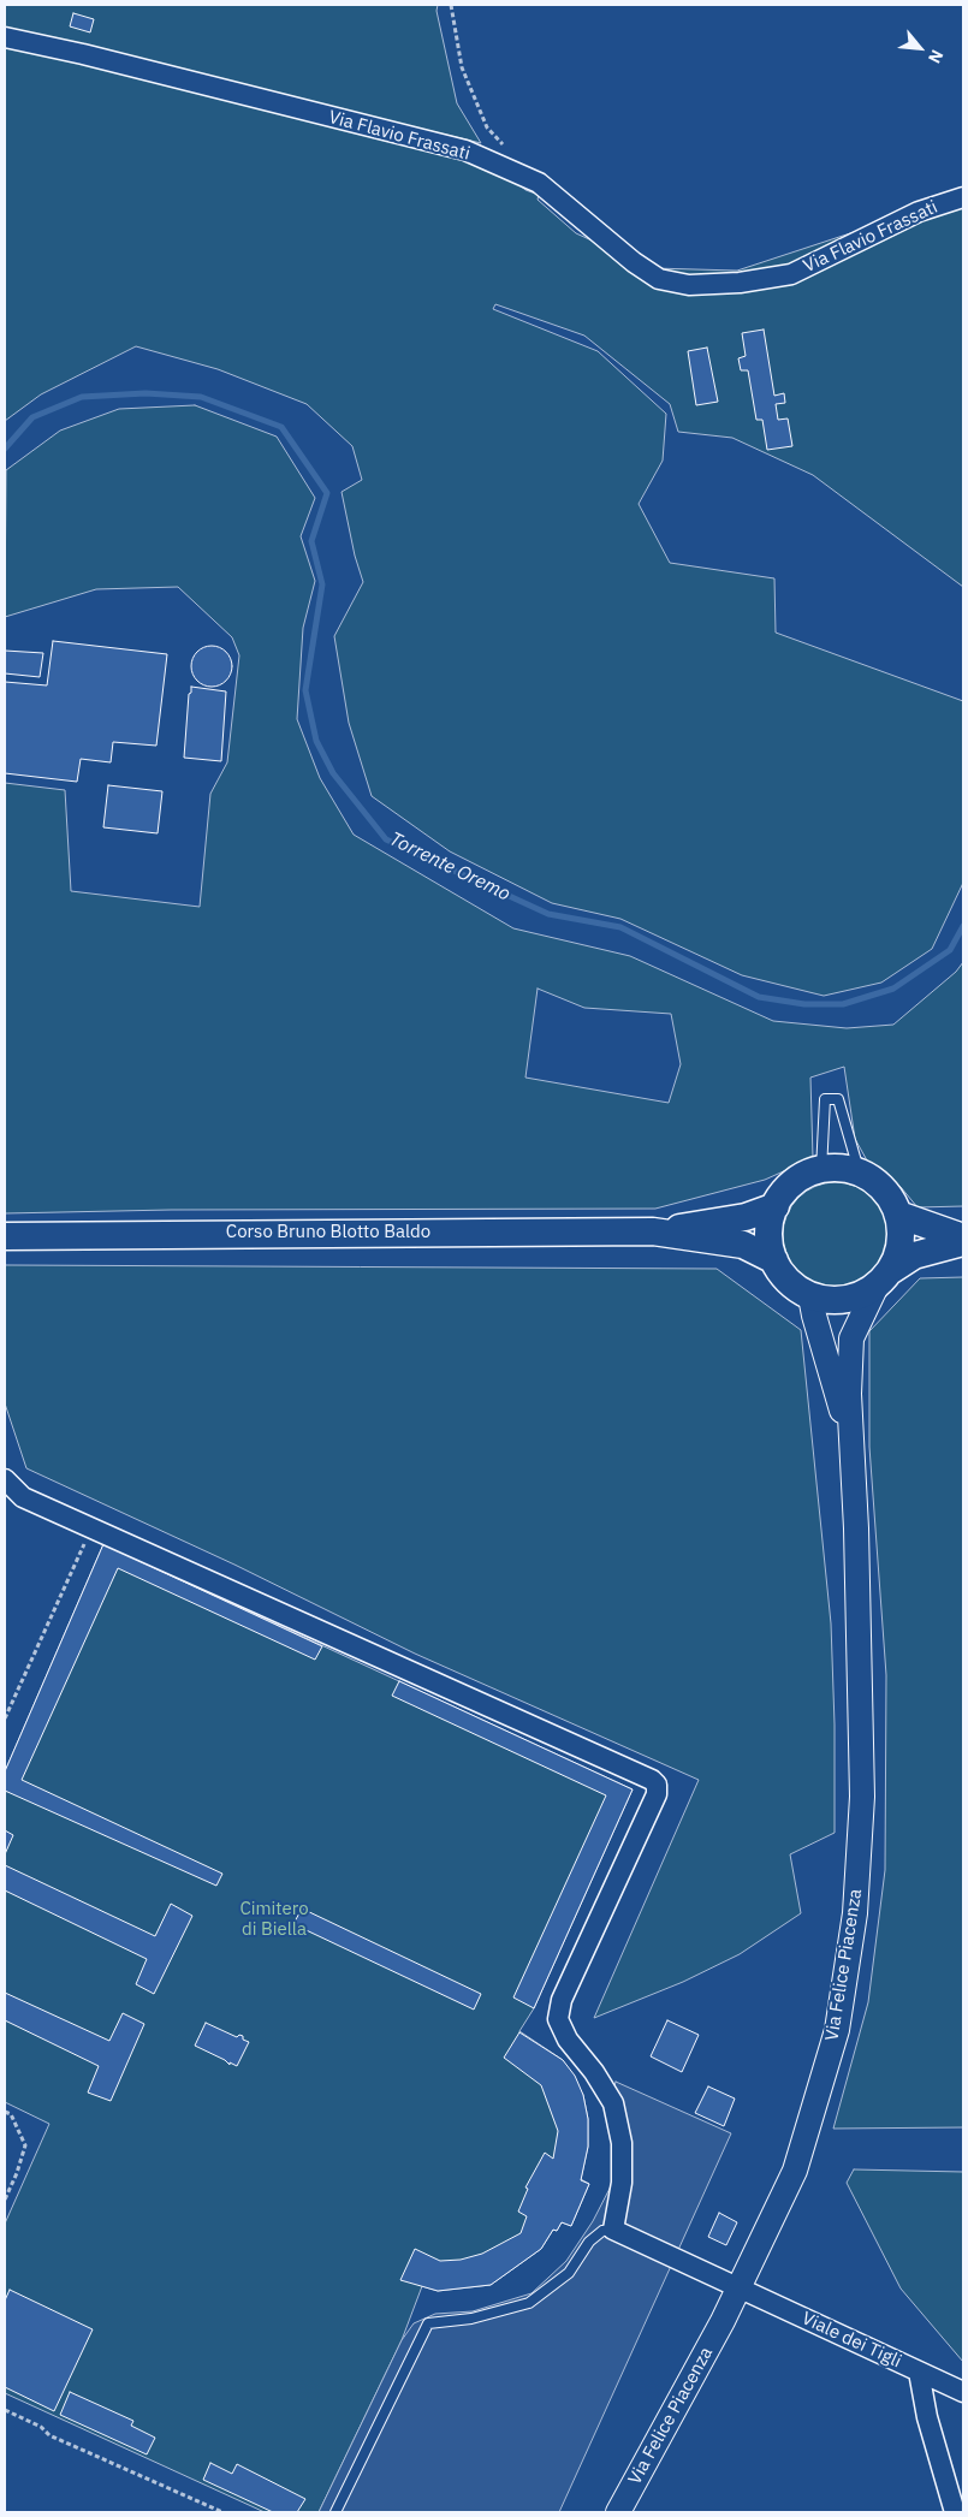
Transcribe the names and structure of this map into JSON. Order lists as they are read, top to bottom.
{
  "streets": {
    "main road": ["Corso Bruno Blotto Baldo"],
    "street": ["Via Flavio Frassati", "Via Felice Piacenza", "Viale dei Tigli"]
  },
  "crossings": [
    ["Corso Bruno Blotto Baldo", "Via Felice Piacenza"],
    ["Via Felice Piacenza", "Viale dei Tigli"]
  ],
  "water": ["Torrente Oremo"],
  "parks": ["Cimitero di Biella"],
  "north": "bottom right"
}
